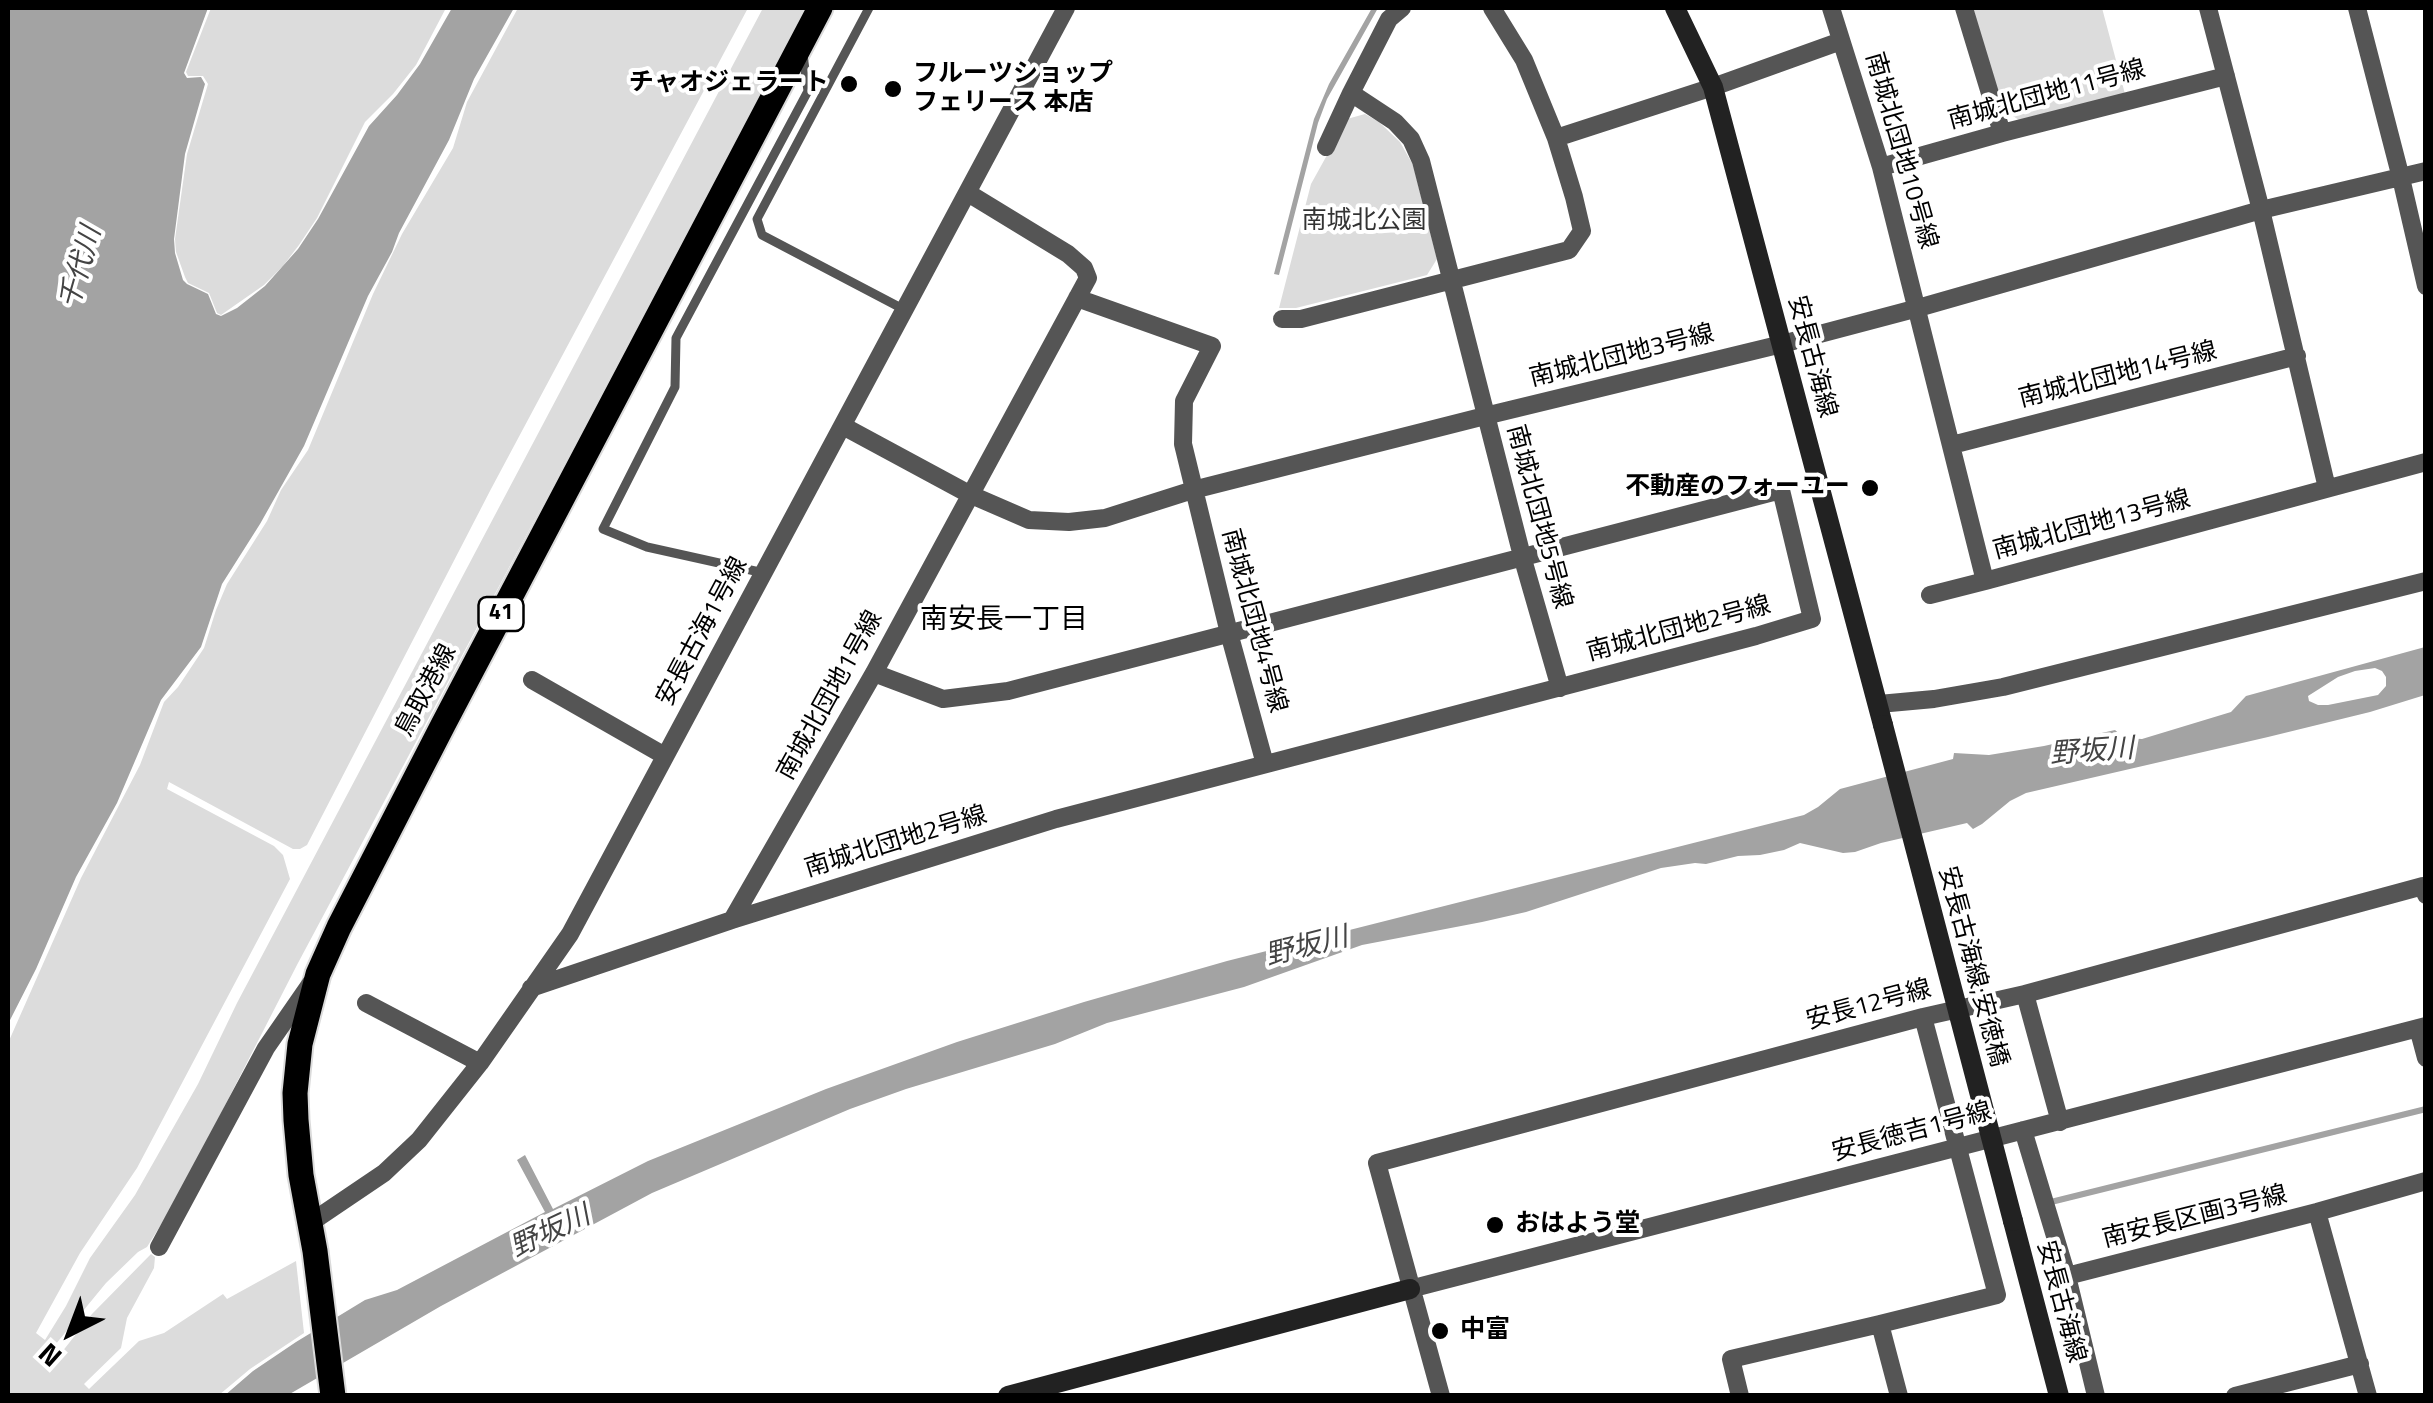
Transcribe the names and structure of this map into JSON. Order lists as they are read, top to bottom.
{
  "streets": {
    "main road": ["41", "鳥取港線"],
    "street": [
      "南城北団地11号線",
      "南城北団地10号線",
      "南城北団地3号線",
      "安長古海線",
      "南城北団地14号線",
      "南城北団地5号線",
      "南城北団地13号線",
      "南城北団地4号線",
      "南城北団地2号線",
      "安長古海1号線",
      "南城北団地1号線",
      "安長古海線;安徳橋",
      "安長12号線",
      "安長徳吉1号線",
      "南安長区画3号線"
    ]
  },
  "crossings": [
    ["南城北団地11号線", "南城北団地10号線"],
    ["南城北団地10号線", "南城北団地3号線"],
    ["南城北団地10号線", "南城北団地13号線"],
    ["南城北団地3号線", "安長古海線"],
    ["南城北団地3号線", "南城北団地5号線"],
    ["南城北団地3号線", "南城北団地13号線"],
    ["南城北団地3号線", "南城北団地4号線"],
    ["南城北団地3号線", "安長古海1号線"],
    ["南城北団地3号線", "南城北団地1号線"],
    ["安長古海線", "安長古海線;安徳橋"],
    ["南城北団地14号線", "南城北団地13号線"],
    ["南城北団地5号線", "南城北団地2号線"],
    ["南城北団地4号線", "南城北団地2号線"],
    ["南城北団地4号線", "南城北団地1号線"],
    ["南城北団地2号線", "安長古海1号線"],
    ["南城北団地2号線", "南城北団地1号線"],
    ["安長古海1号線", "鳥取港線"],
    ["安長12号線", "安長徳吉1号線"]
  ],
  "districts": ["南安長一丁目"],
  "water": ["千代川", "野坂川"],
  "parks": ["南城北公園"],
  "places": [
    "チャオジェラート",
    "フルーツショップ フェリース 本店",
    "不動産のフォーユー",
    "おはよう堂",
    "中富"
  ],
  "north": "bottom left"
}
